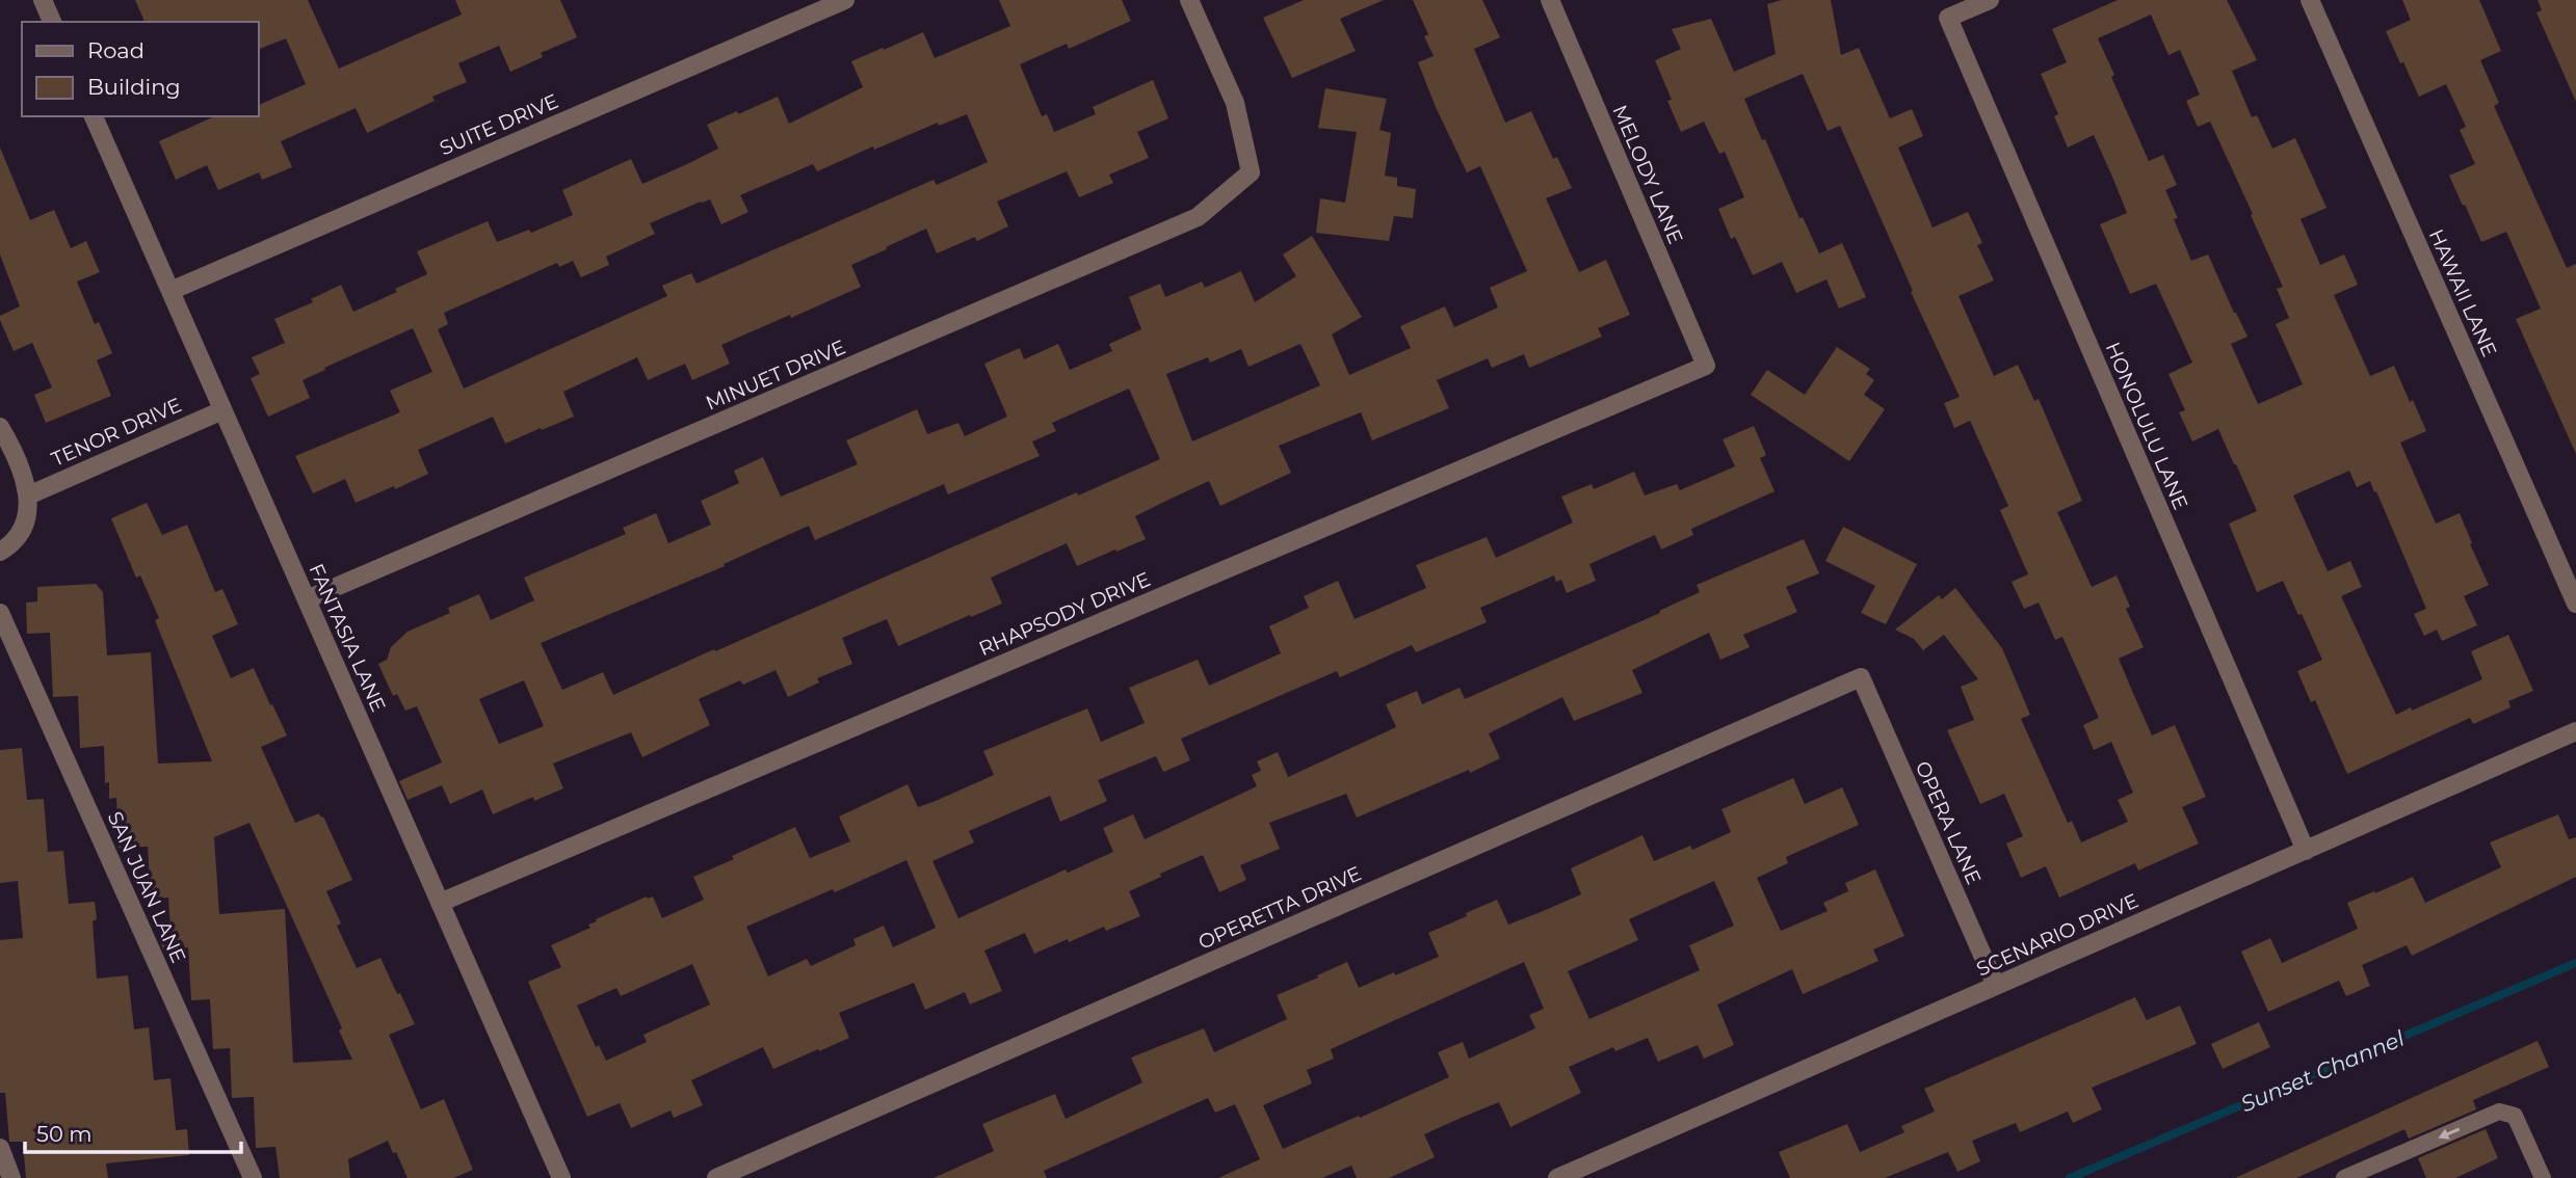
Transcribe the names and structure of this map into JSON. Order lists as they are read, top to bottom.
{
  "streets": {
    "street": [
      "SUITE DRIVE",
      "MELODY LANE",
      "HAWAII LANE",
      "MINUET DRIVE",
      "HONOLULU LANE",
      "TENOR DRIVE",
      "RHAPSODY DRIVE",
      "FANTASIA LANE",
      "OPERA LANE",
      "SAN JUAN LANE",
      "OPERETTA DRIVE",
      "SCENARIO DRIVE"
    ]
  },
  "crossings": [
    ["SUITE DRIVE", "FANTASIA LANE"],
    ["MELODY LANE", "RHAPSODY DRIVE"],
    ["MINUET DRIVE", "FANTASIA LANE"],
    ["HONOLULU LANE", "SCENARIO DRIVE"],
    ["TENOR DRIVE", "FANTASIA LANE"],
    ["RHAPSODY DRIVE", "FANTASIA LANE"],
    ["OPERA LANE", "OPERETTA DRIVE"],
    ["OPERA LANE", "SCENARIO DRIVE"]
  ],
  "water": ["Sunset Channel"],
  "legend": ["Road", "Building"],
  "scale_bar": "50 m"
}
